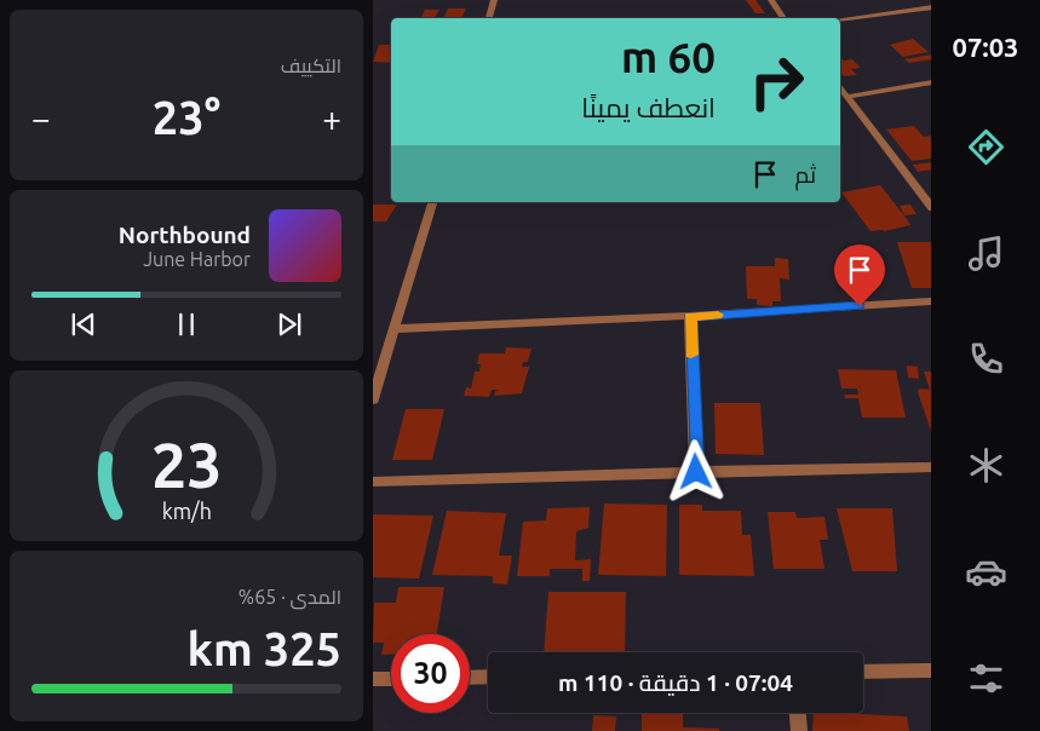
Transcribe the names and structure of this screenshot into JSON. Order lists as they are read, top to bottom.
{
  "page": {
    "tabs": "07:03",
    "tile": [
      "التكييف",
      ["المدى · 65%", "325 km"]
    ],
    "turn": ["60 m", "انعطف يمينًا"],
    "heat": ["−", "23°", "+"],
    "then": "ثم",
    "song": ["Northbound", "June Harbor"],
    "limit": "30",
    "trip": "07:04 · 1 دقيقة · 110 m",
    "gauge": ["23", "km/h"]
  }
}
